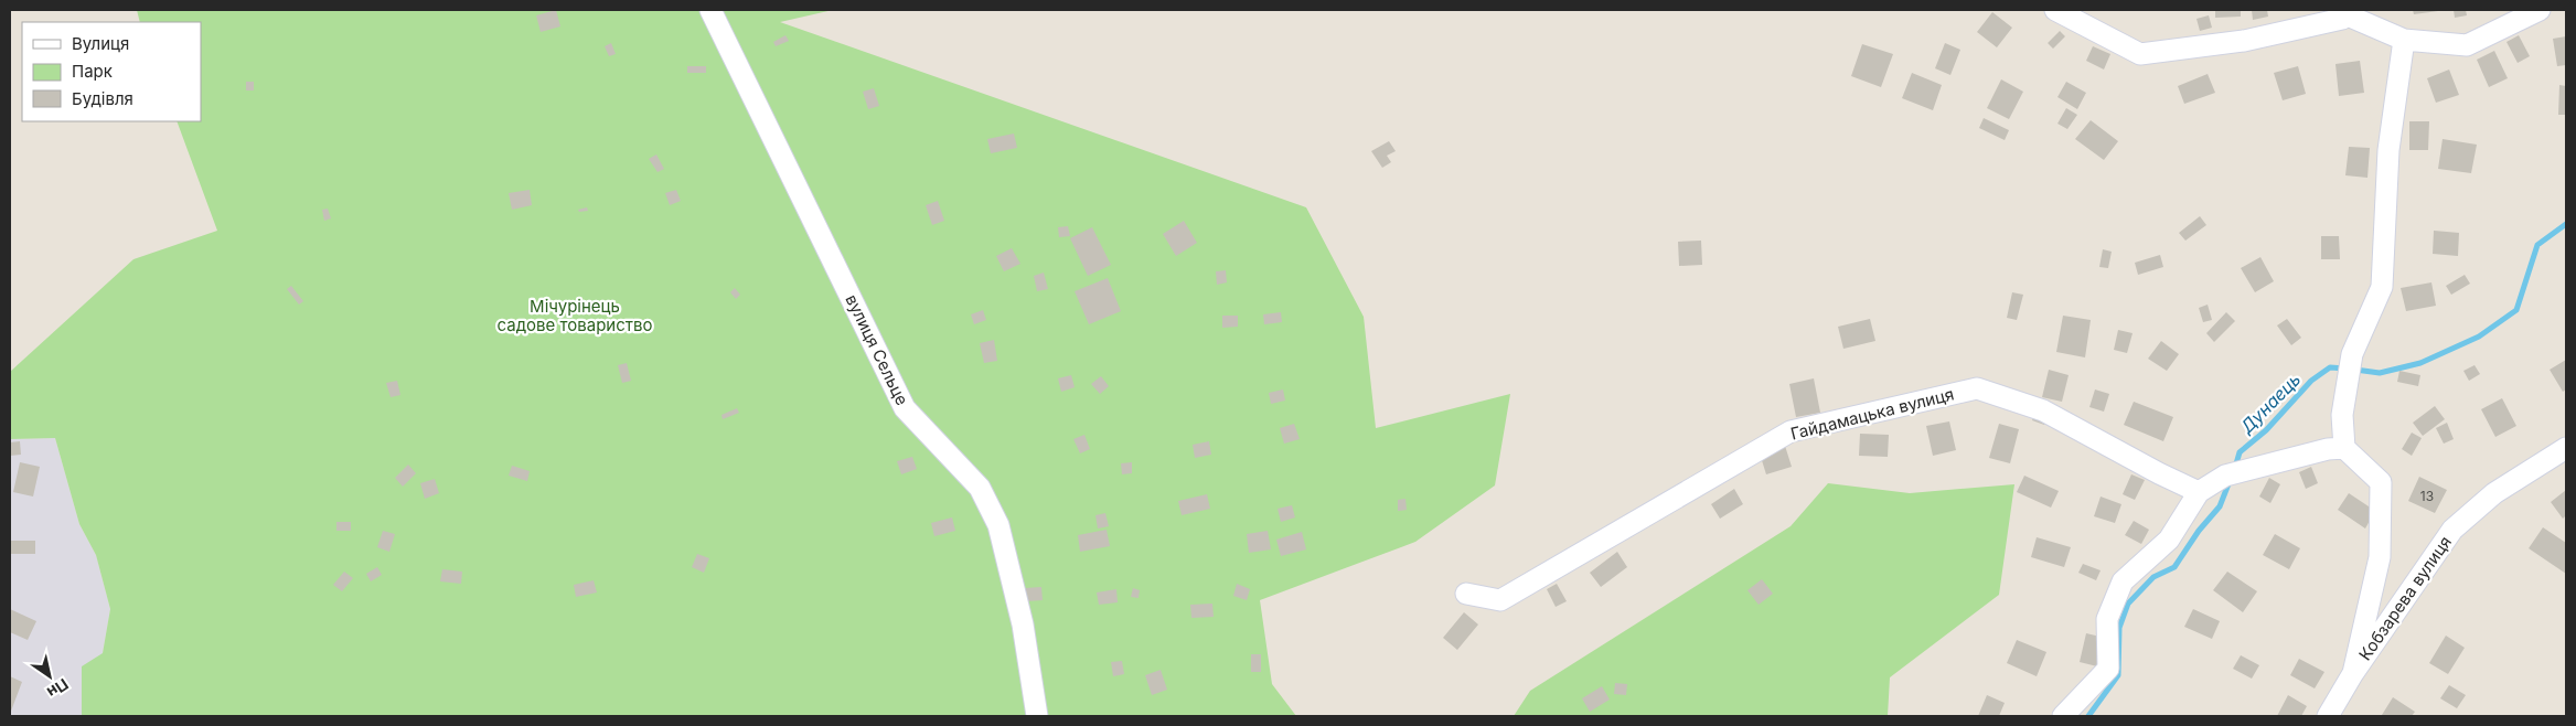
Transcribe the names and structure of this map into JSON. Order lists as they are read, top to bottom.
{
  "streets": {
    "street": ["вулиця Сельце", "Гайдамацька вулиця", "Кобзарева вулиця"]
  },
  "water": ["Дунаець"],
  "parks": ["Мічурінець садове товариство"],
  "house_numbers": ["13"],
  "legend": ["Вулиця", "Парк", "Будівля"],
  "north": "bottom right"
}
